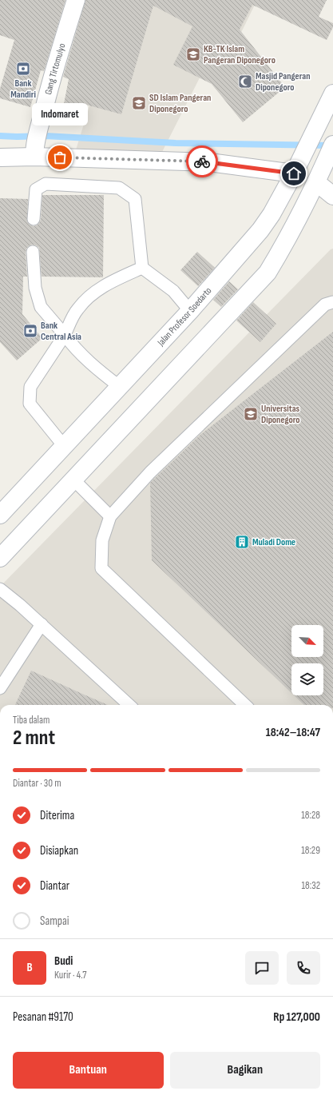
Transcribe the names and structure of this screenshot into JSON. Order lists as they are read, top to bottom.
{
  "streets": {
    "main road": ["Gang Tirtomulyo", "Jalan Profesor Soedarto"]
  },
  "places": {
    "school or university": ["KB-TK Islam Pangeran Diponegoro", "SD Islam Pangeran Diponegoro", "Universitas Diponegoro"],
    "bank": ["Bank Mandiri", "Bank Central Asia"],
    "mosque": ["Masjid Pangeran Diponegoro"],
    "other": ["Indomaret"],
    "building": ["Muladi Dome"]
  },
  "north": "bottom right",
  "page": {
    "bubble": "Indomaret",
    "heading": ["2 mnt", "Tiba dalam", "18:42–18:47"],
    "panel": [
      "Budi",
      "Kurir · 4.7",
      "Pesanan #9170",
      "Rp 127,000"
    ],
    "bar": "Diantar · 30 m",
    "list": [
      ["Diterima", "18:28"],
      ["Disiapkan", "18:29"],
      ["Diantar", "18:32"],
      "Sampai"
    ],
    "round": "B",
    "buttons": ["Bantuan", "Bagikan"]
  }
}
